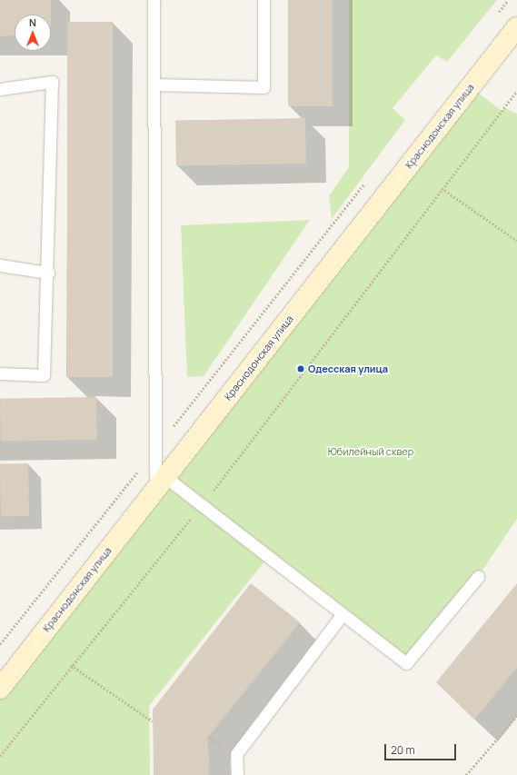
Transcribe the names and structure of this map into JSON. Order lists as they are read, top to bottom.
{
  "streets": {
    "street": ["Краснодонская улица"]
  },
  "parks": ["Юбилейный сквер"],
  "places": ["Одесская улица"],
  "scale_bar": "20 m",
  "north": "top"
}
